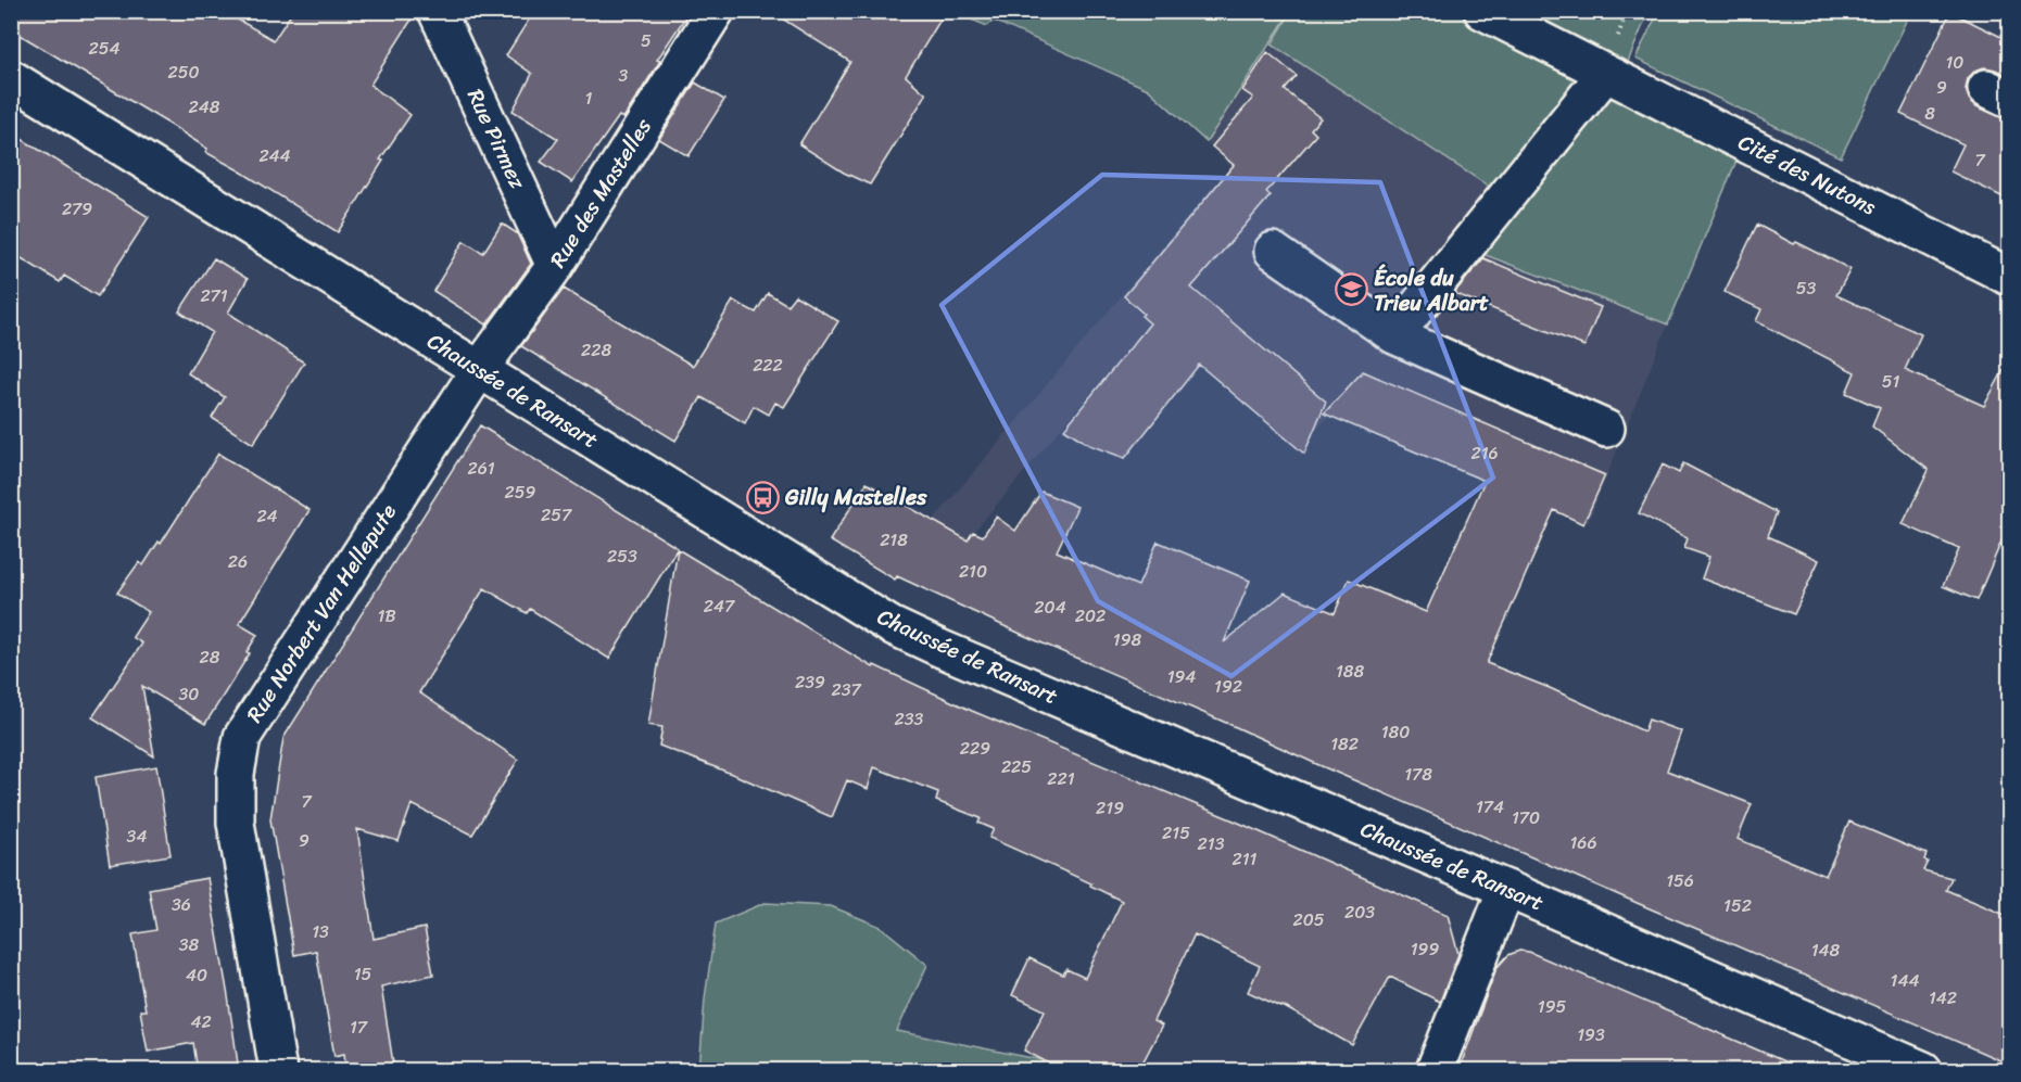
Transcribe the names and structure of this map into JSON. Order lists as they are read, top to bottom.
{
  "streets": {
    "street": [
      "Rue Pirmez",
      "Cité des Nutons",
      "Rue des Mastelles",
      "Chaussée de Ransart",
      "Rue Norbert Van Hellepute"
    ]
  },
  "crossings": [
    ["Rue Pirmez", "Rue des Mastelles"],
    ["Rue des Mastelles", "Chaussée de Ransart"],
    ["Rue des Mastelles", "Rue Norbert Van Hellepute"],
    ["Chaussée de Ransart", "Rue Norbert Van Hellepute"]
  ],
  "places": {
    "school or university": ["École du Trieu Albart"],
    "bus stop": ["Gilly Mastelles"]
  },
  "house_numbers": [
    "5",
    "254",
    "10",
    "250",
    "3",
    "9",
    "1",
    "248",
    "8",
    "244",
    "7",
    "279",
    "53",
    "271",
    "228",
    "222",
    "51",
    "216",
    "261",
    "259",
    "257",
    "24",
    "218",
    "253",
    "26",
    "210",
    "247",
    "204",
    "1B",
    "202",
    "198",
    "28",
    "188",
    "194",
    "239",
    "192",
    "237",
    "30",
    "233",
    "180",
    "182",
    "229",
    "225",
    "178",
    "221",
    "7",
    "174",
    "219",
    "170",
    "215",
    "34",
    "9",
    "166",
    "213",
    "211",
    "156",
    "36",
    "152",
    "203",
    "205",
    "13",
    "38",
    "199",
    "148",
    "15",
    "40",
    "144",
    "142",
    "195",
    "42",
    "17",
    "193"
  ]
}
